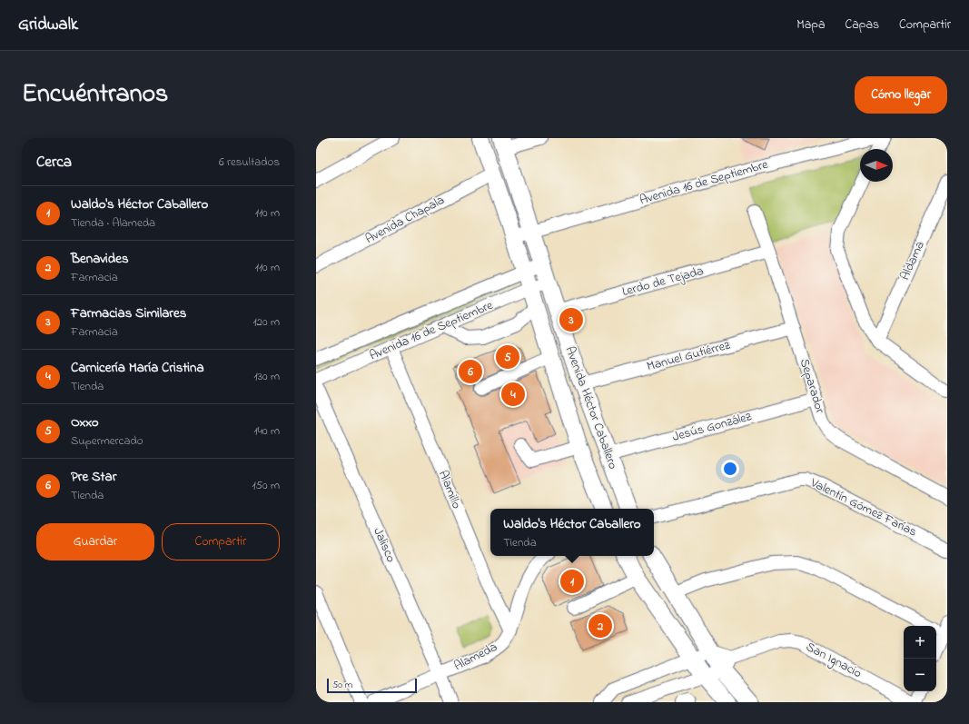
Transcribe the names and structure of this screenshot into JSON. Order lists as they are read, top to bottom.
{
  "streets": {
    "main road": ["Avenida Héctor Caballero"],
    "street": [
      "Avenida 16 de Septiembre",
      "Avenida Chapala",
      "Aldama",
      "Lerdo de Tejada",
      "Manuel Gutiérrez",
      "Separador",
      "Jesús González",
      "Alamillo",
      "Valentín Gómez Farías",
      "Jalisco",
      "Alameda",
      "San Ignacio"
    ]
  },
  "crossings": [
    ["Avenida 16 de Septiembre", "Avenida Héctor Caballero"],
    ["Avenida 16 de Septiembre", "Alamillo"],
    ["Avenida Chapala", "Avenida Héctor Caballero"],
    ["Lerdo de Tejada", "Separador"],
    ["Lerdo de Tejada", "Avenida Héctor Caballero"],
    ["Manuel Gutiérrez", "Separador"],
    ["Manuel Gutiérrez", "Avenida Héctor Caballero"],
    ["Separador", "Jesús González"],
    ["Avenida Héctor Caballero", "Jesús González"],
    ["Alamillo", "Alameda"],
    ["Jalisco", "Alameda"]
  ],
  "scale_bar": "50 m",
  "north": "right",
  "page": {
    "header": "Gridwalk",
    "nav": ["Mapa", "Capas", "Compartir"],
    "title": "Encuéntranos",
    "buttons": [
      "Cómo llegar",
      ["Guardar", "Compartir"]
    ],
    "heading": ["Cerca", "6 resultados"],
    "list": [
      {
        "mark": "1",
        "name": "Waldo's Héctor Caballero",
        "note": "Tienda · Alameda",
        "value": "110 m"
      },
      {
        "mark": "2",
        "name": "Benavides",
        "note": "Farmacia",
        "value": "110 m"
      },
      {
        "mark": "3",
        "name": "Farmacias Similares",
        "note": "Farmacia",
        "value": "120 m"
      },
      {
        "mark": "4",
        "name": "Carnicería María Cristina",
        "note": "Tienda",
        "value": "130 m"
      },
      {
        "mark": "5",
        "name": "Oxxo",
        "note": "Supermercado",
        "value": "140 m"
      },
      {
        "mark": "6",
        "name": "Pre Star",
        "note": "Tienda",
        "value": "150 m"
      }
    ],
    "pins": [
      "3",
      "5",
      "6",
      "4",
      "1",
      "2"
    ],
    "popup": ["Waldo's Héctor Caballero", "Tienda"],
    "map_buttons": ["+", "−"],
    "scale": "50 m"
  }
}
